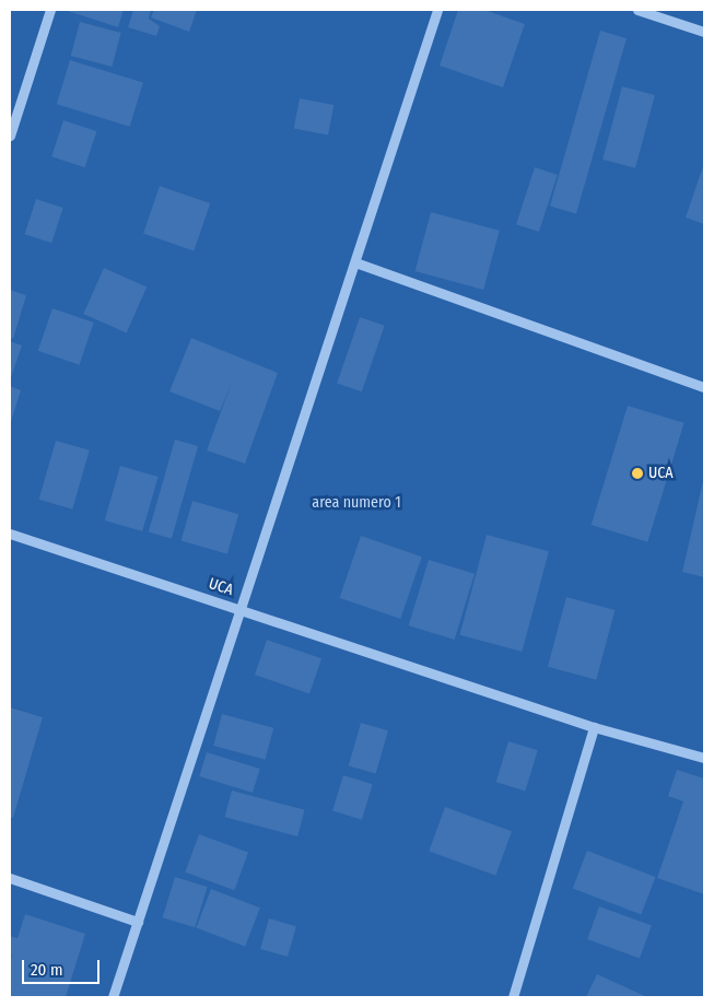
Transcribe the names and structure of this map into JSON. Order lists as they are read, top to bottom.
{
  "streets": {
    "street": ["UCA"]
  },
  "parks": ["area numero 1"],
  "places": ["UCA"],
  "scale_bar": "20 m"
}
